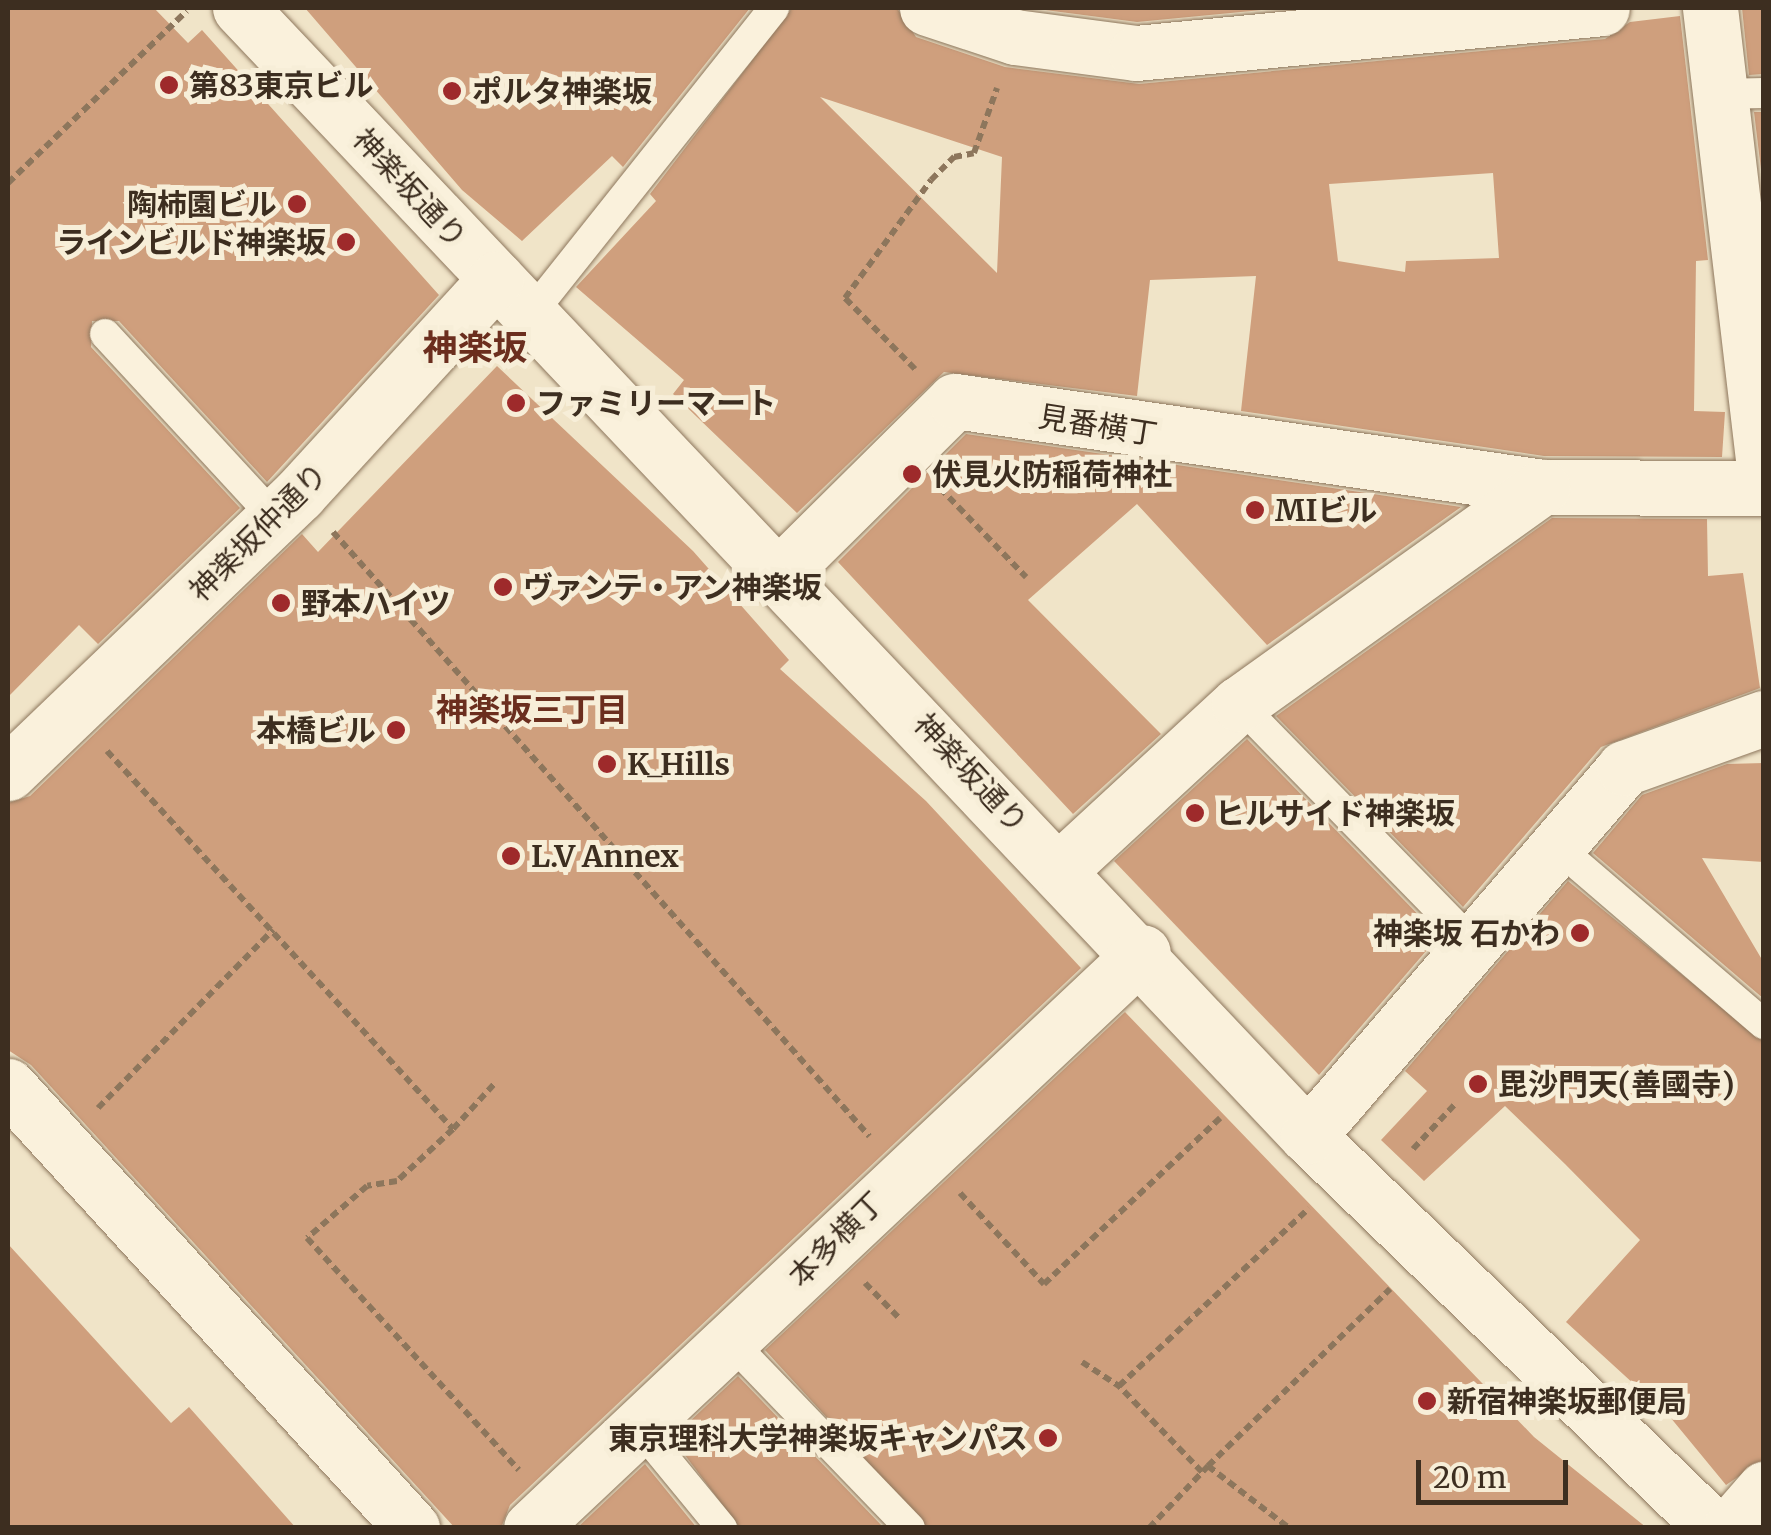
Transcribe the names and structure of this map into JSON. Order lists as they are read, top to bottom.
{
  "streets": {
    "street": [
      "神楽坂通り",
      "見番横丁",
      "神楽坂仲通り",
      "本多横丁"
    ]
  },
  "crossings": [
    ["神楽坂通り", "神楽坂仲通り"],
    ["神楽坂通り", "本多横丁"]
  ],
  "districts": ["神楽坂", "神楽坂三丁目"],
  "places": [
    "第83東京ビル",
    "ポルタ神楽坂",
    "陶柿園ビル",
    "ラインビルド神楽坂",
    "ファミリーマート",
    "伏見火防稲荷神社",
    "MIビル",
    "ヴァンテ・アン神楽坂",
    "野本ハイツ",
    "本橋ビル",
    "K_Hills",
    "ヒルサイド神楽坂",
    "L.V Annex",
    "神楽坂 石かわ",
    "毘沙門天(善國寺)",
    "新宿神楽坂郵便局",
    "東京理科大学神楽坂キャンパス"
  ],
  "scale_bar": "20 m"
}
